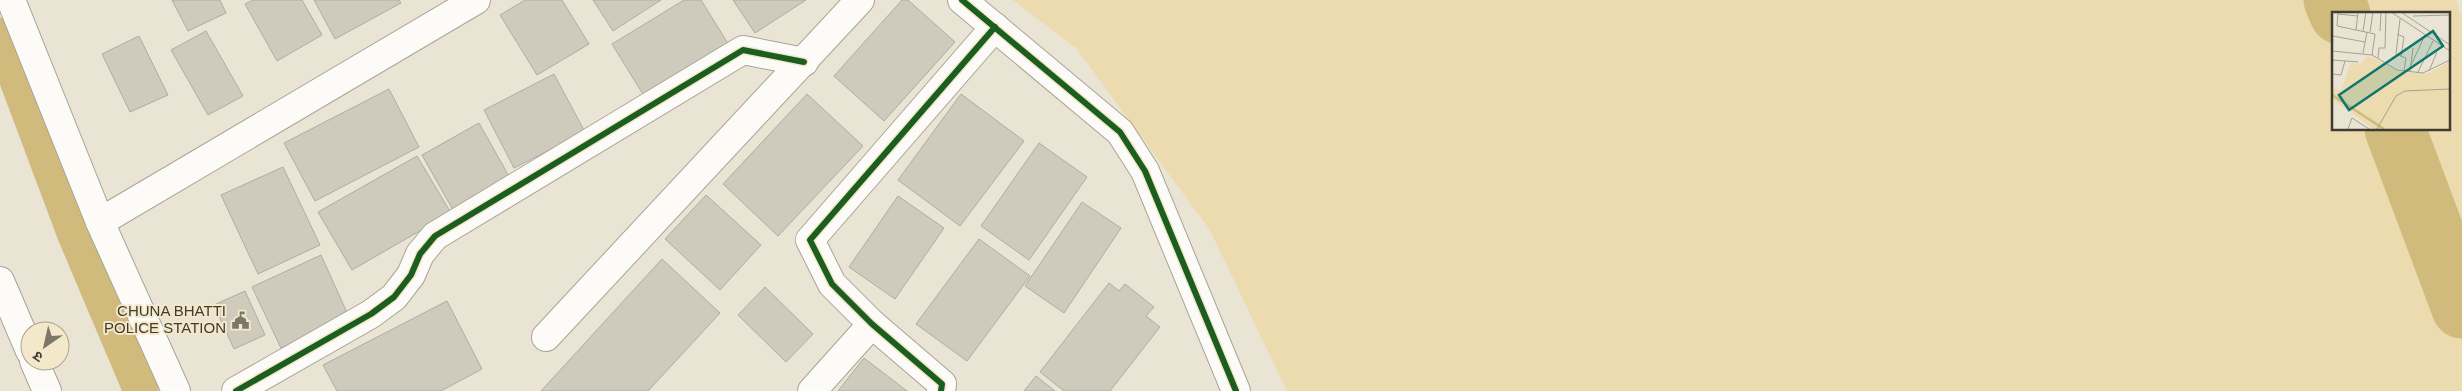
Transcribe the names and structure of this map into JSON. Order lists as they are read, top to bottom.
{
  "places": {
    "public building": ["CHUNA BHATTI POLICE STATION"]
  },
  "north": "bottom left"
}
